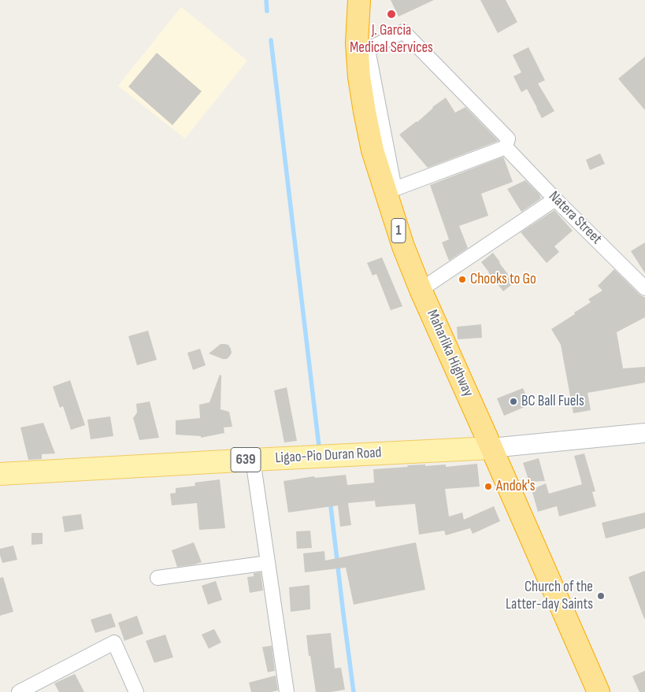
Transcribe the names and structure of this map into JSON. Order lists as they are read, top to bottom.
{
  "streets": {
    "highway": ["1", "Maharlika Highway"],
    "main road": ["Ligao-Pio Duran Road", "639"],
    "street": ["Natera Street"]
  },
  "crossings": [
    ["Maharlika Highway", "Ligao-Pio Duran Road"]
  ],
  "places": [
    "J. Garcia Medical Services",
    "Chooks to Go",
    "BC Ball Fuels",
    "Andok's",
    "Church of the Latter-day Saints"
  ]
}
